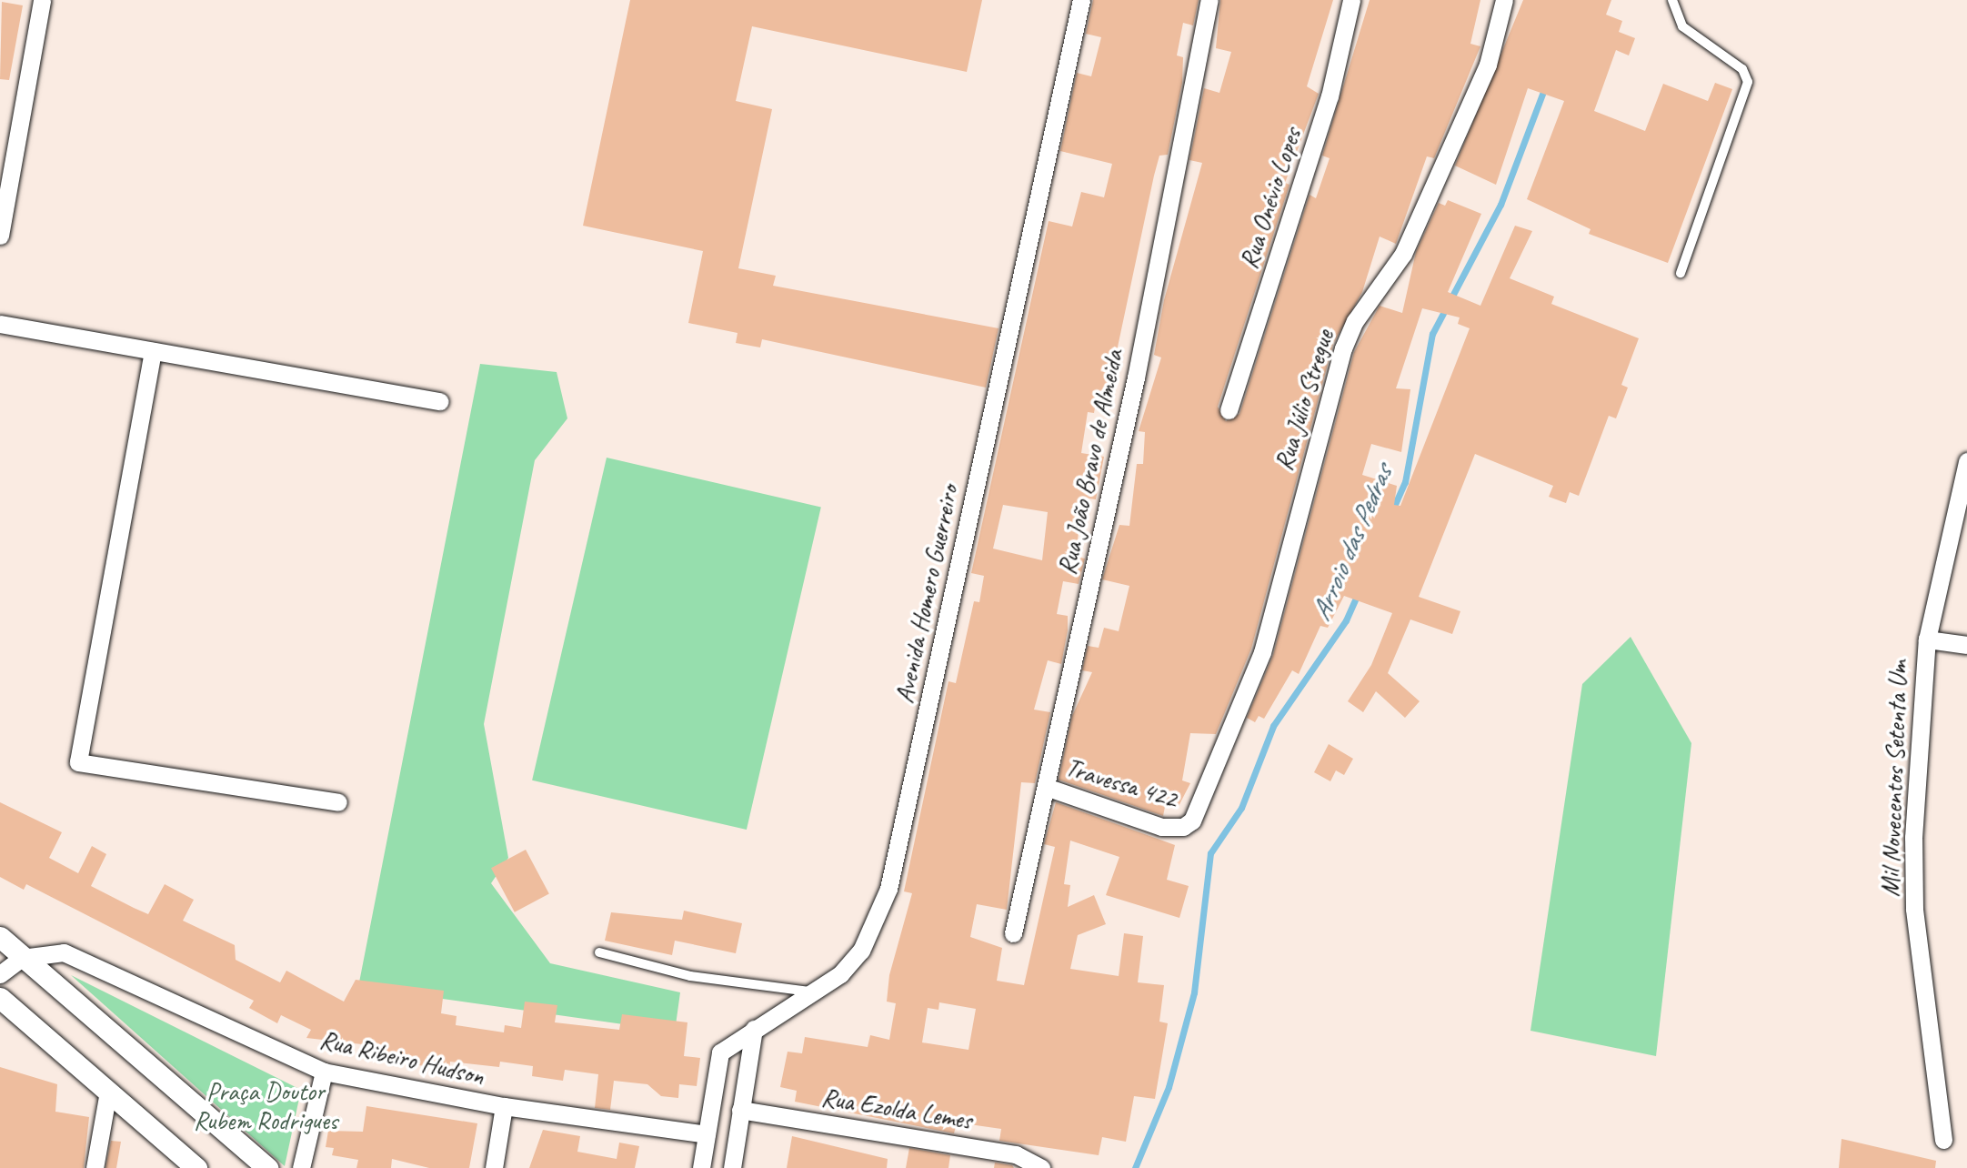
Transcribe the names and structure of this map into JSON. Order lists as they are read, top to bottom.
{
  "streets": {
    "street": [
      "Rua Onévio Lopes",
      "Rua Júlio Stregue",
      "Rua João Bravo de Almeida",
      "Avenida Homero Guerreiro",
      "Mil Novecentos Setenta Um",
      "Travessa 422",
      "Rua Ribeiro Hudson",
      "Rua Ezolda Lemes"
    ]
  },
  "crossings": [
    ["Rua Júlio Stregue", "Travessa 422"],
    ["Rua João Bravo de Almeida", "Travessa 422"],
    ["Avenida Homero Guerreiro", "Rua Ribeiro Hudson"]
  ],
  "water": ["Arroio das Pedras"],
  "parks": ["Praça Doutor Rubem Rodrigues"]
}
